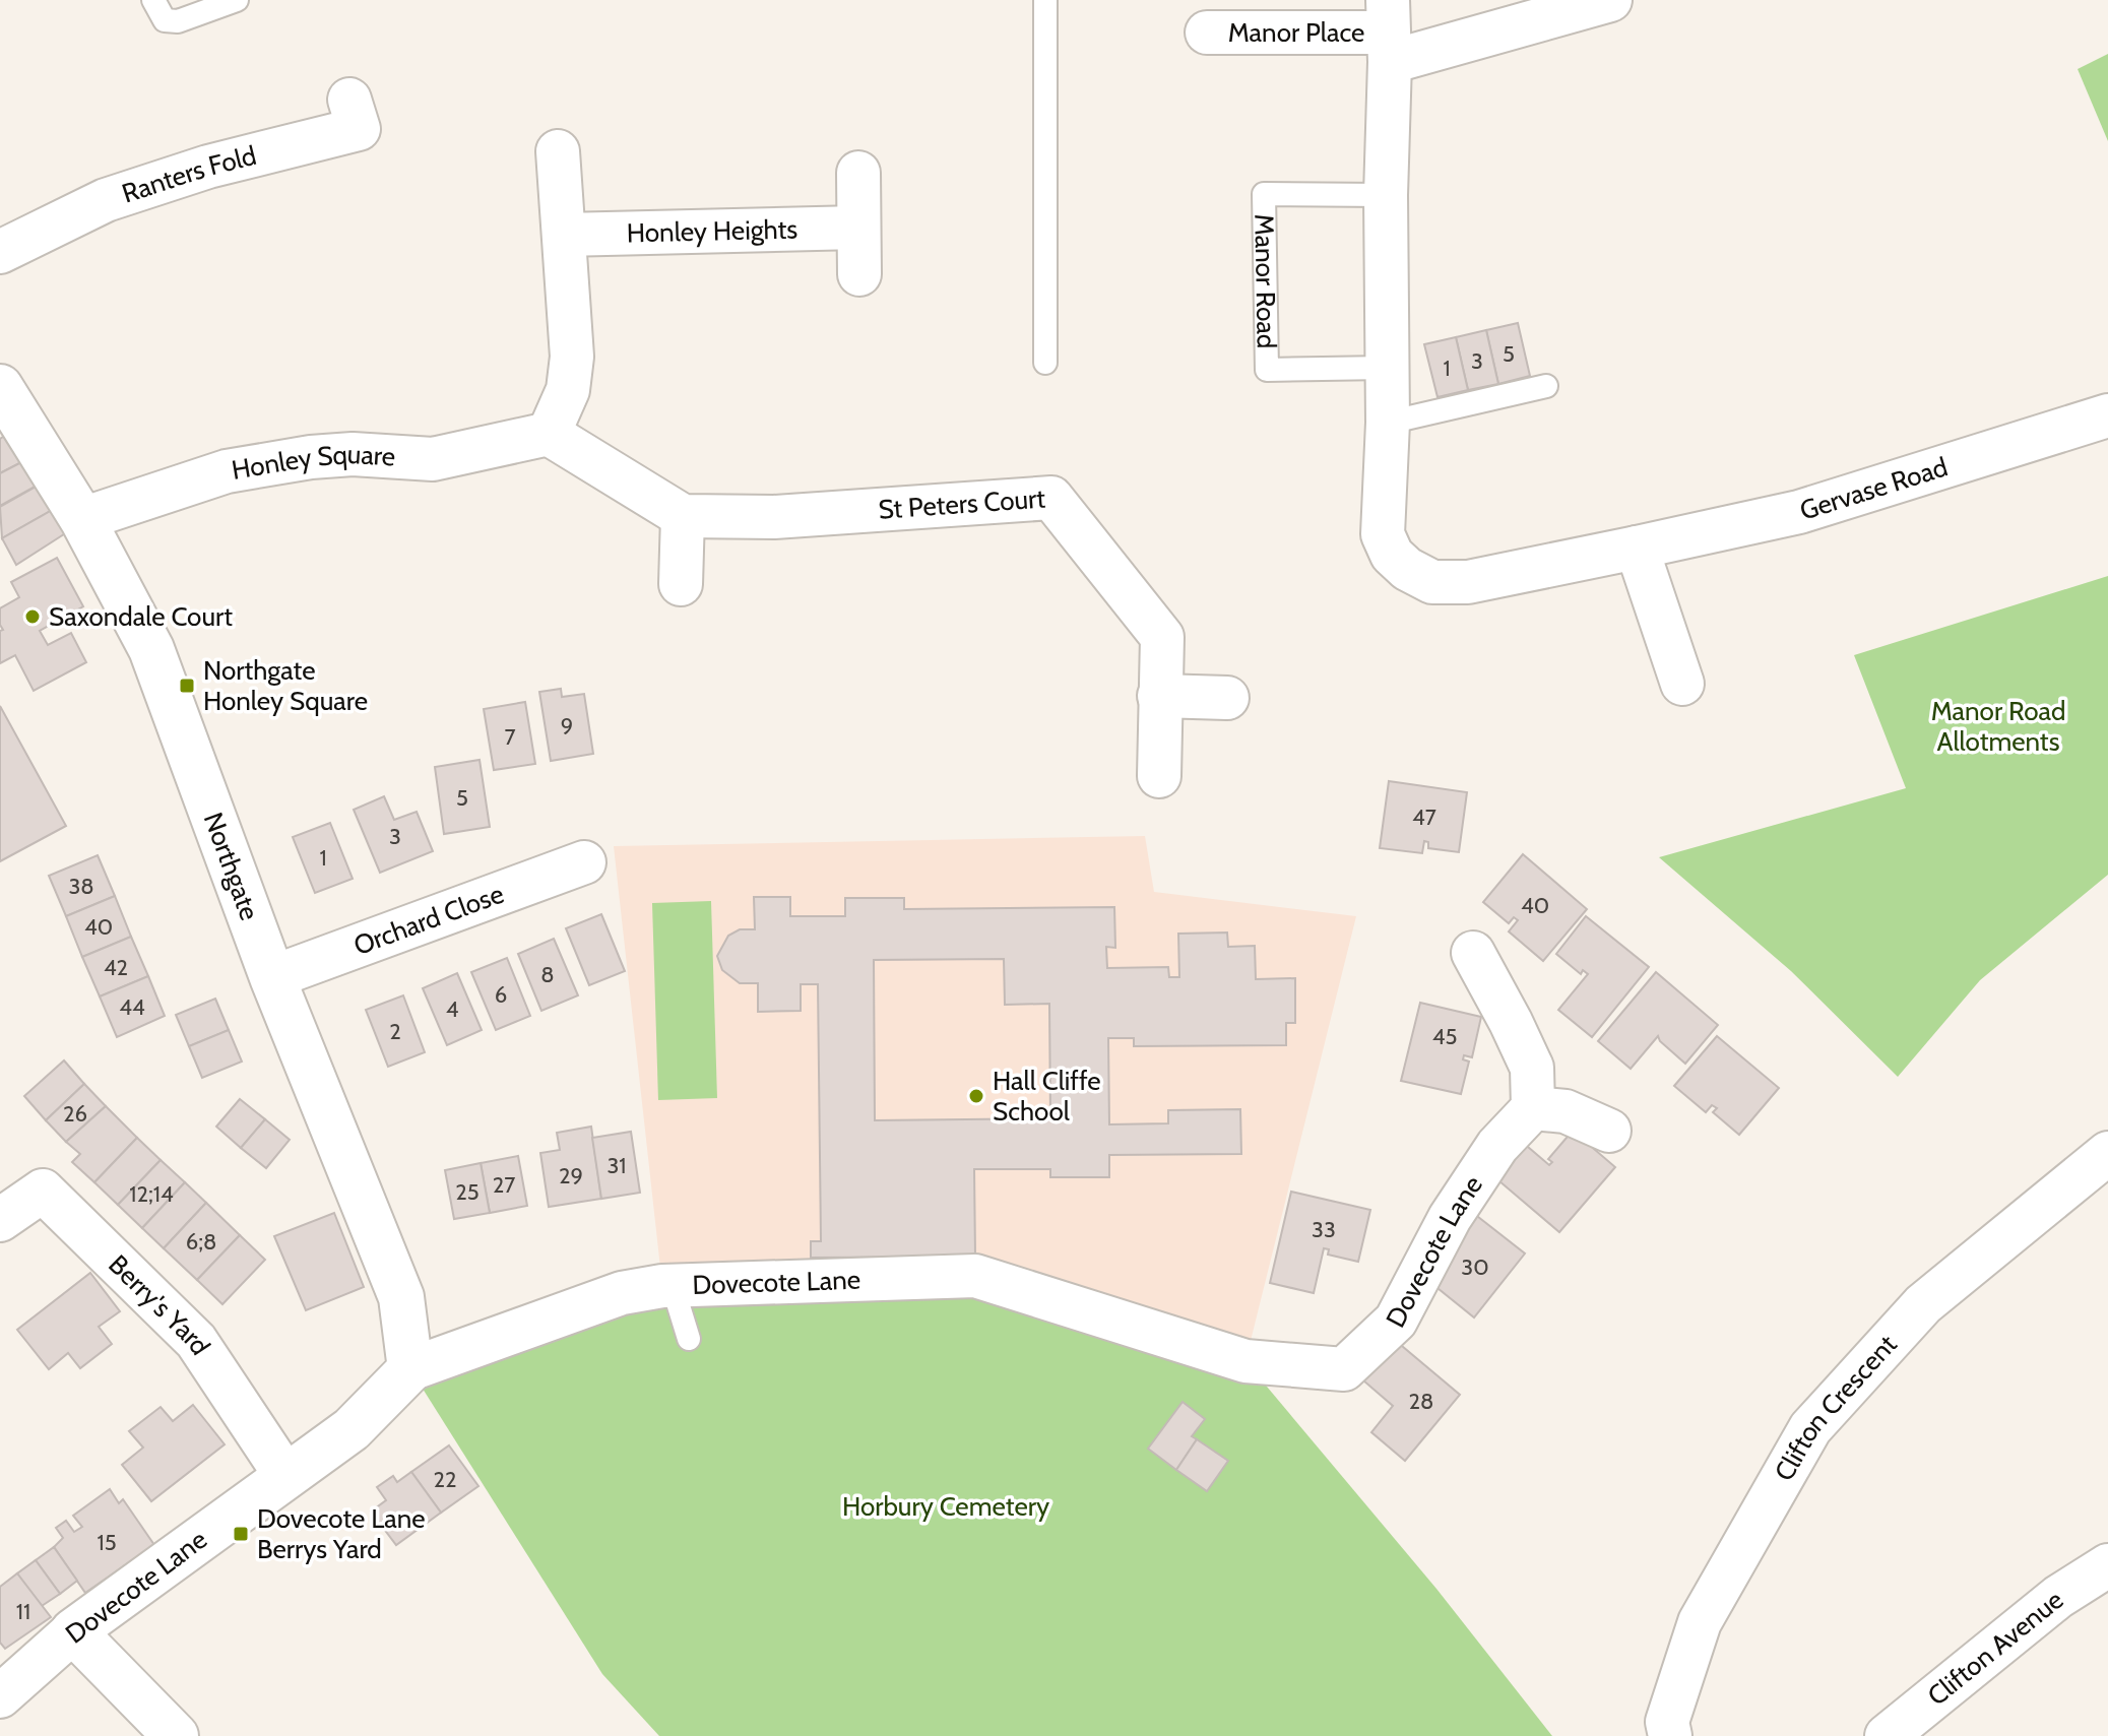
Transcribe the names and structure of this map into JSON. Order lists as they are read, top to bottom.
{
  "streets": {
    "street": [
      "Manor Place",
      "Ranters Fold",
      "Honley Heights",
      "Honley Square",
      "Gervase Road",
      "St Peters Court",
      "Northgate",
      "Orchard Close",
      "Dovecote Lane",
      "Berry's Yard",
      "Clifton Crescent",
      "Clifton Avenue"
    ],
    "lane": ["Manor Road"]
  },
  "crossings": [
    ["Honley Square", "Northgate"],
    ["Northgate", "Orchard Close"],
    ["Northgate", "Dovecote Lane"],
    ["Dovecote Lane", "Berry's Yard"]
  ],
  "parks": ["Manor Road Allotments", "Horbury Cemetery"],
  "places": {
    "other": ["Saxondale Court", "Hall Cliffe School"],
    "transit": ["Northgate Honley Square", "Dovecote Lane Berrys Yard"]
  },
  "house_numbers": [
    "5",
    "3",
    "1",
    "9",
    "7",
    "5",
    "47",
    "3",
    "1",
    "38",
    "40",
    "40",
    "42",
    "8",
    "6",
    "44",
    "4",
    "2",
    "45",
    "26",
    "31",
    "29",
    "27",
    "25",
    "12;14",
    "33",
    "6;8",
    "30",
    "28",
    "22",
    "15",
    "11"
  ]
}
